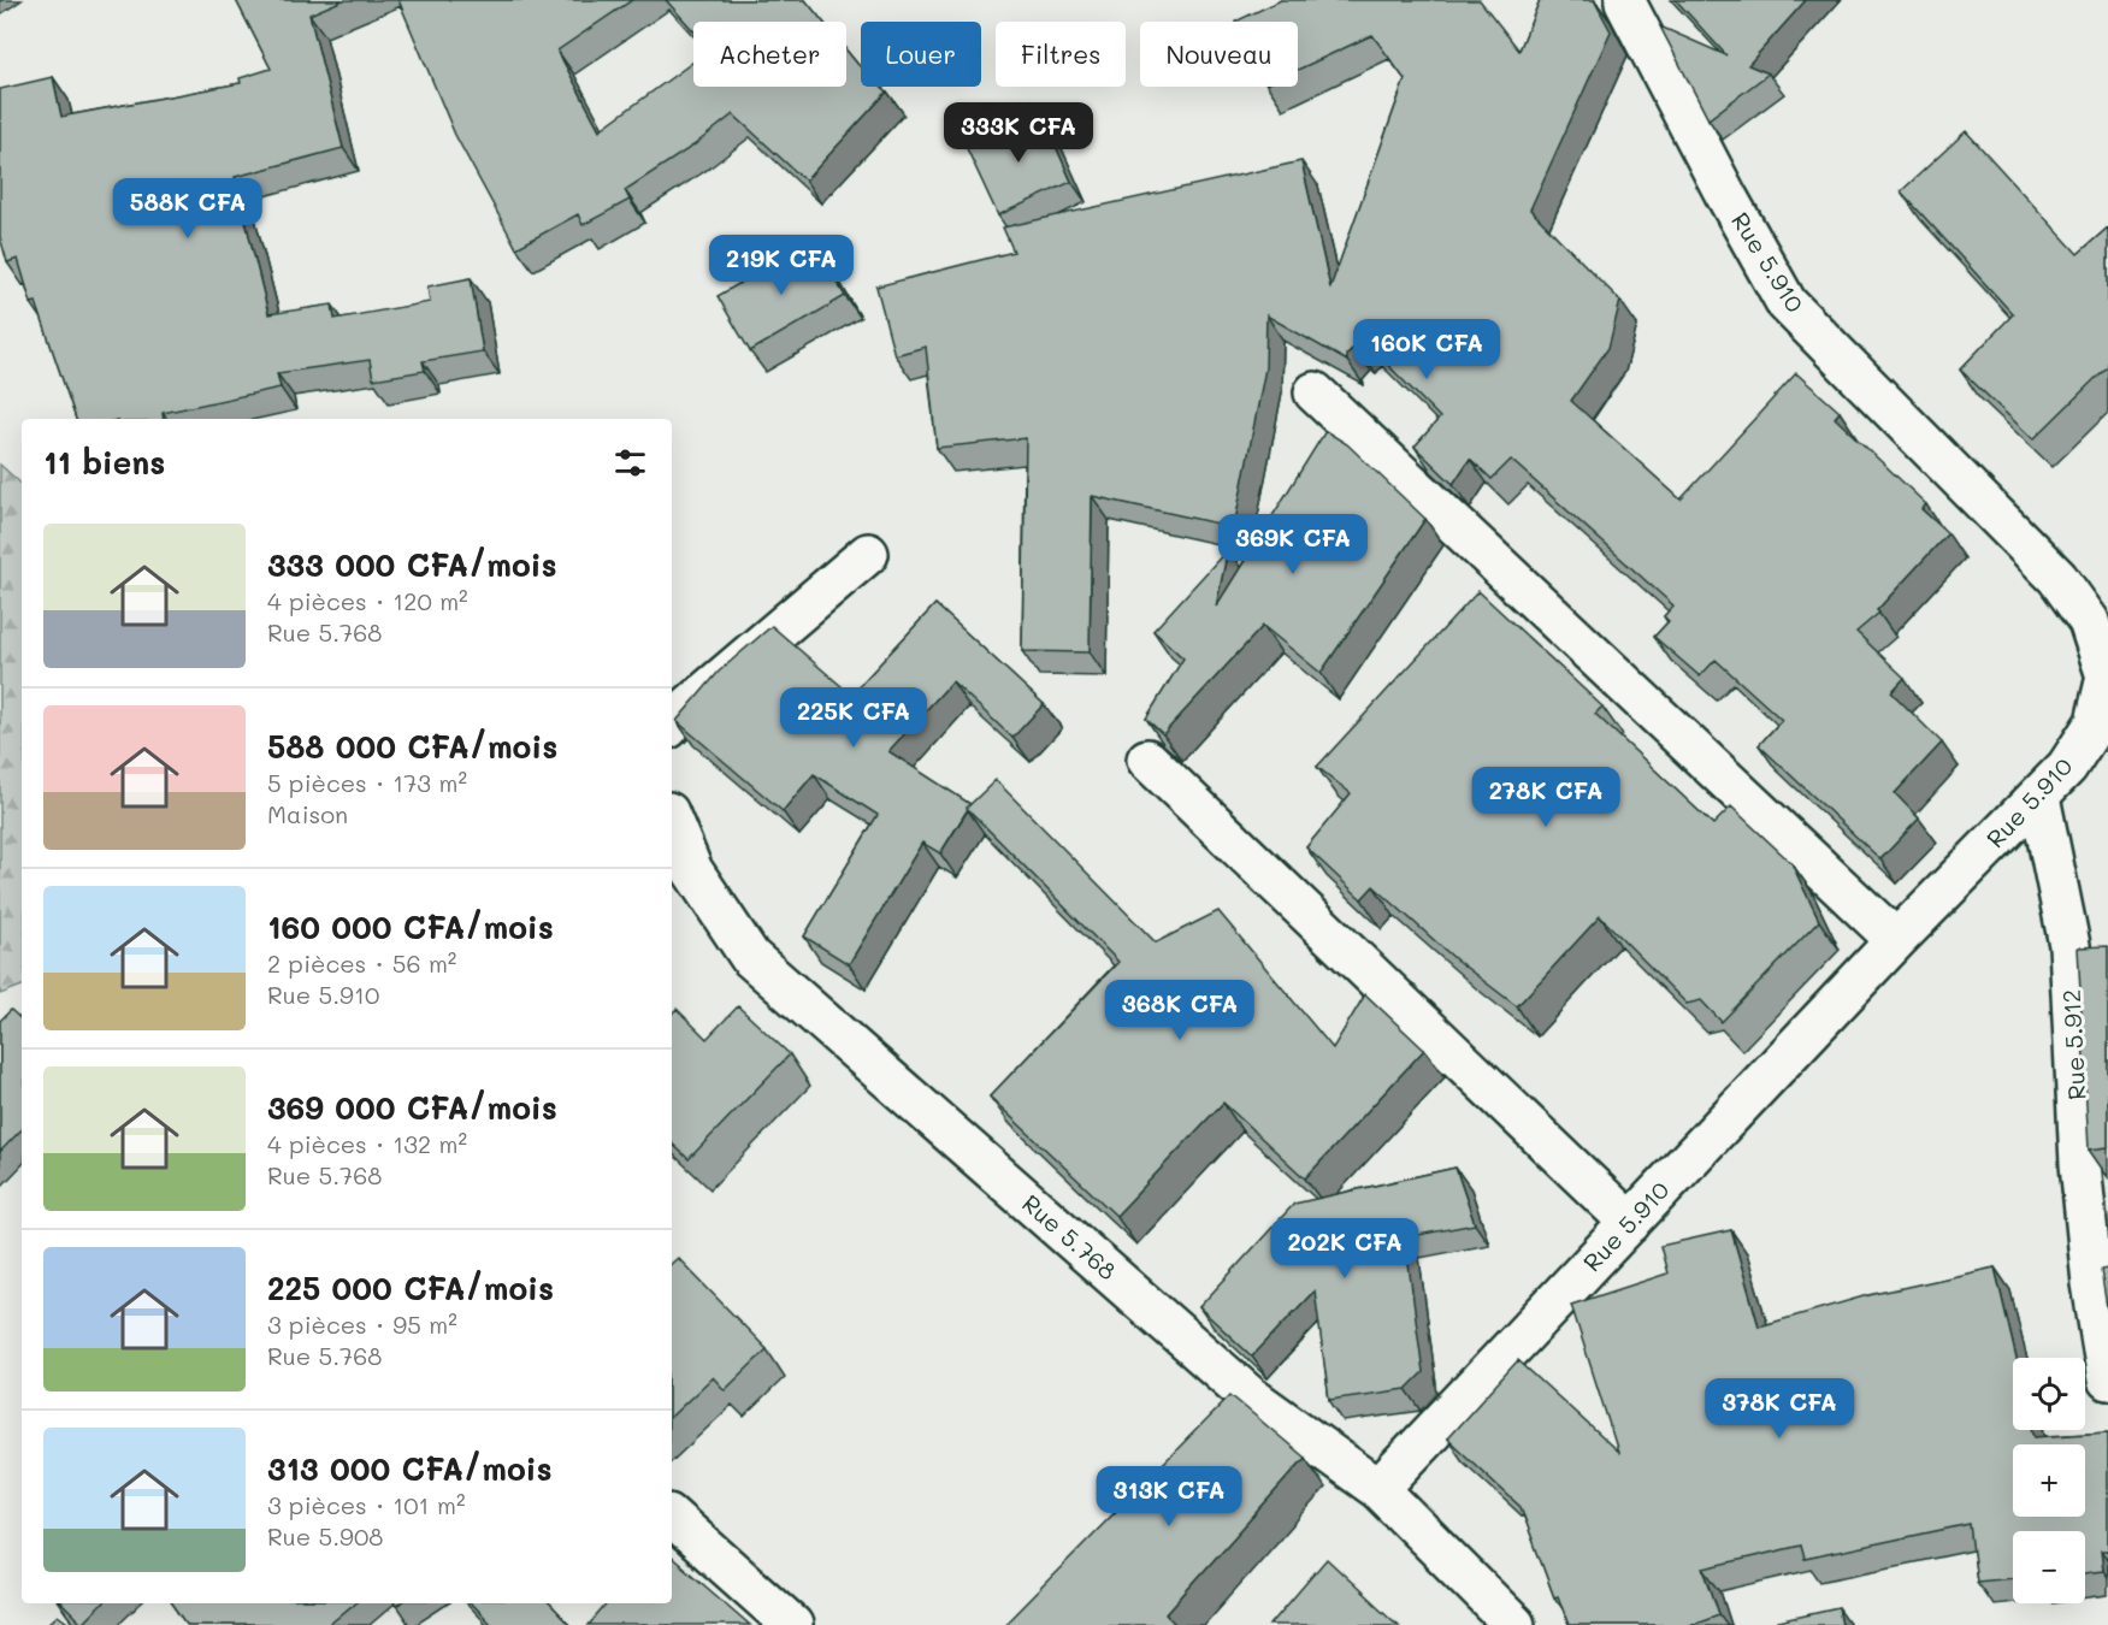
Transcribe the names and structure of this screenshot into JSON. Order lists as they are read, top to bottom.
{
  "streets": {
    "street": ["Rue 5.910", "Rue 5.912", "Rue 5.768"]
  },
  "crossings": [
    ["Rue 5.910", "Rue 5.912"],
    ["Rue 5.910", "Rue 5.768"]
  ],
  "page": {
    "chip": [
      "Acheter",
      "Louer",
      "Filtres",
      "Nouveau"
    ],
    "price": [
      "333K CFA",
      "588K CFA",
      "219K CFA",
      "160K CFA",
      "369K CFA",
      "225K CFA",
      "278K CFA",
      "368K CFA",
      "202K CFA",
      "378K CFA",
      "313K CFA"
    ],
    "heading": "11 biens",
    "list": [
      {
        "name": "333 000 CFA/mois",
        "note": "4 pièces · 120 m² · Rue 5.768"
      },
      {
        "name": "588 000 CFA/mois",
        "note": "5 pièces · 173 m² · Maison"
      },
      {
        "name": "160 000 CFA/mois",
        "note": "2 pièces · 56 m² · Rue 5.910"
      },
      {
        "name": "369 000 CFA/mois",
        "note": "4 pièces · 132 m² · Rue 5.768"
      },
      {
        "name": "225 000 CFA/mois",
        "note": "3 pièces · 95 m² · Rue 5.768"
      },
      {
        "name": "313 000 CFA/mois",
        "note": "3 pièces · 101 m² · Rue 5.908"
      }
    ],
    "map_buttons": ["+", "−"]
  }
}
